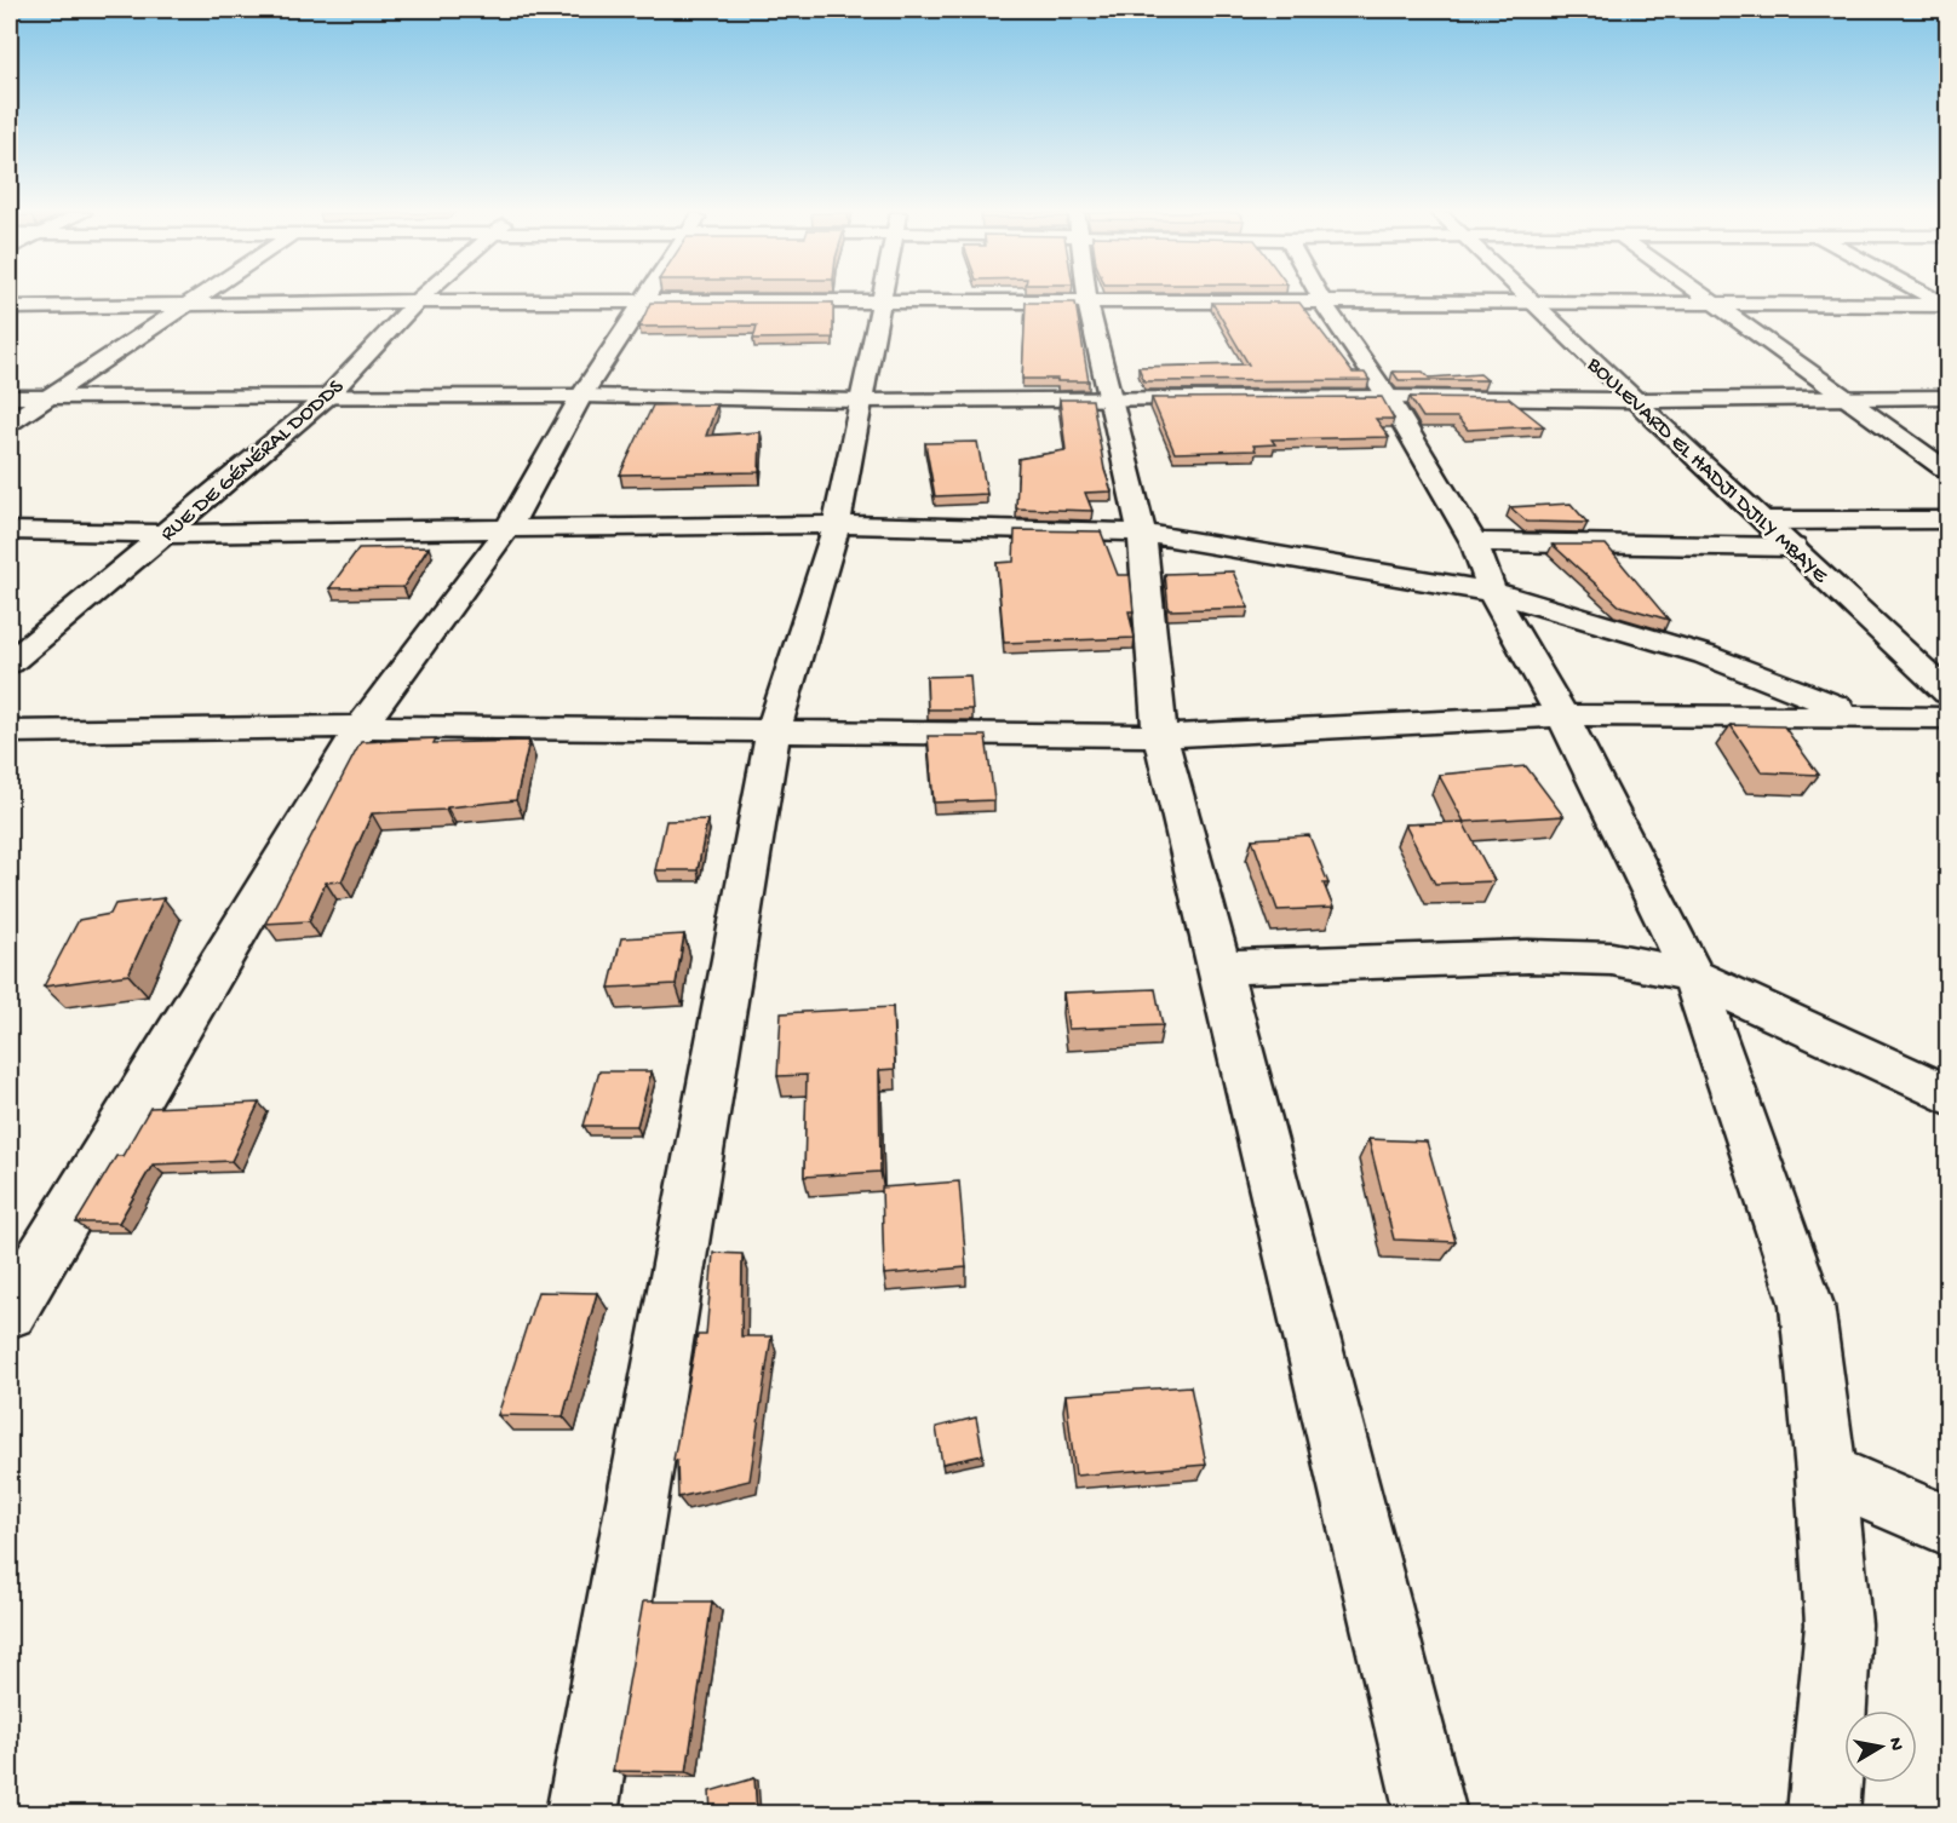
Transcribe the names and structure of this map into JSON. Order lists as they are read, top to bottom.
{
  "streets": {
    "street": ["RUE DE GÉNÉRAL DODDS", "BOULEVARD EL HADJI DJILY MBAYE"]
  },
  "north": "right"
}
